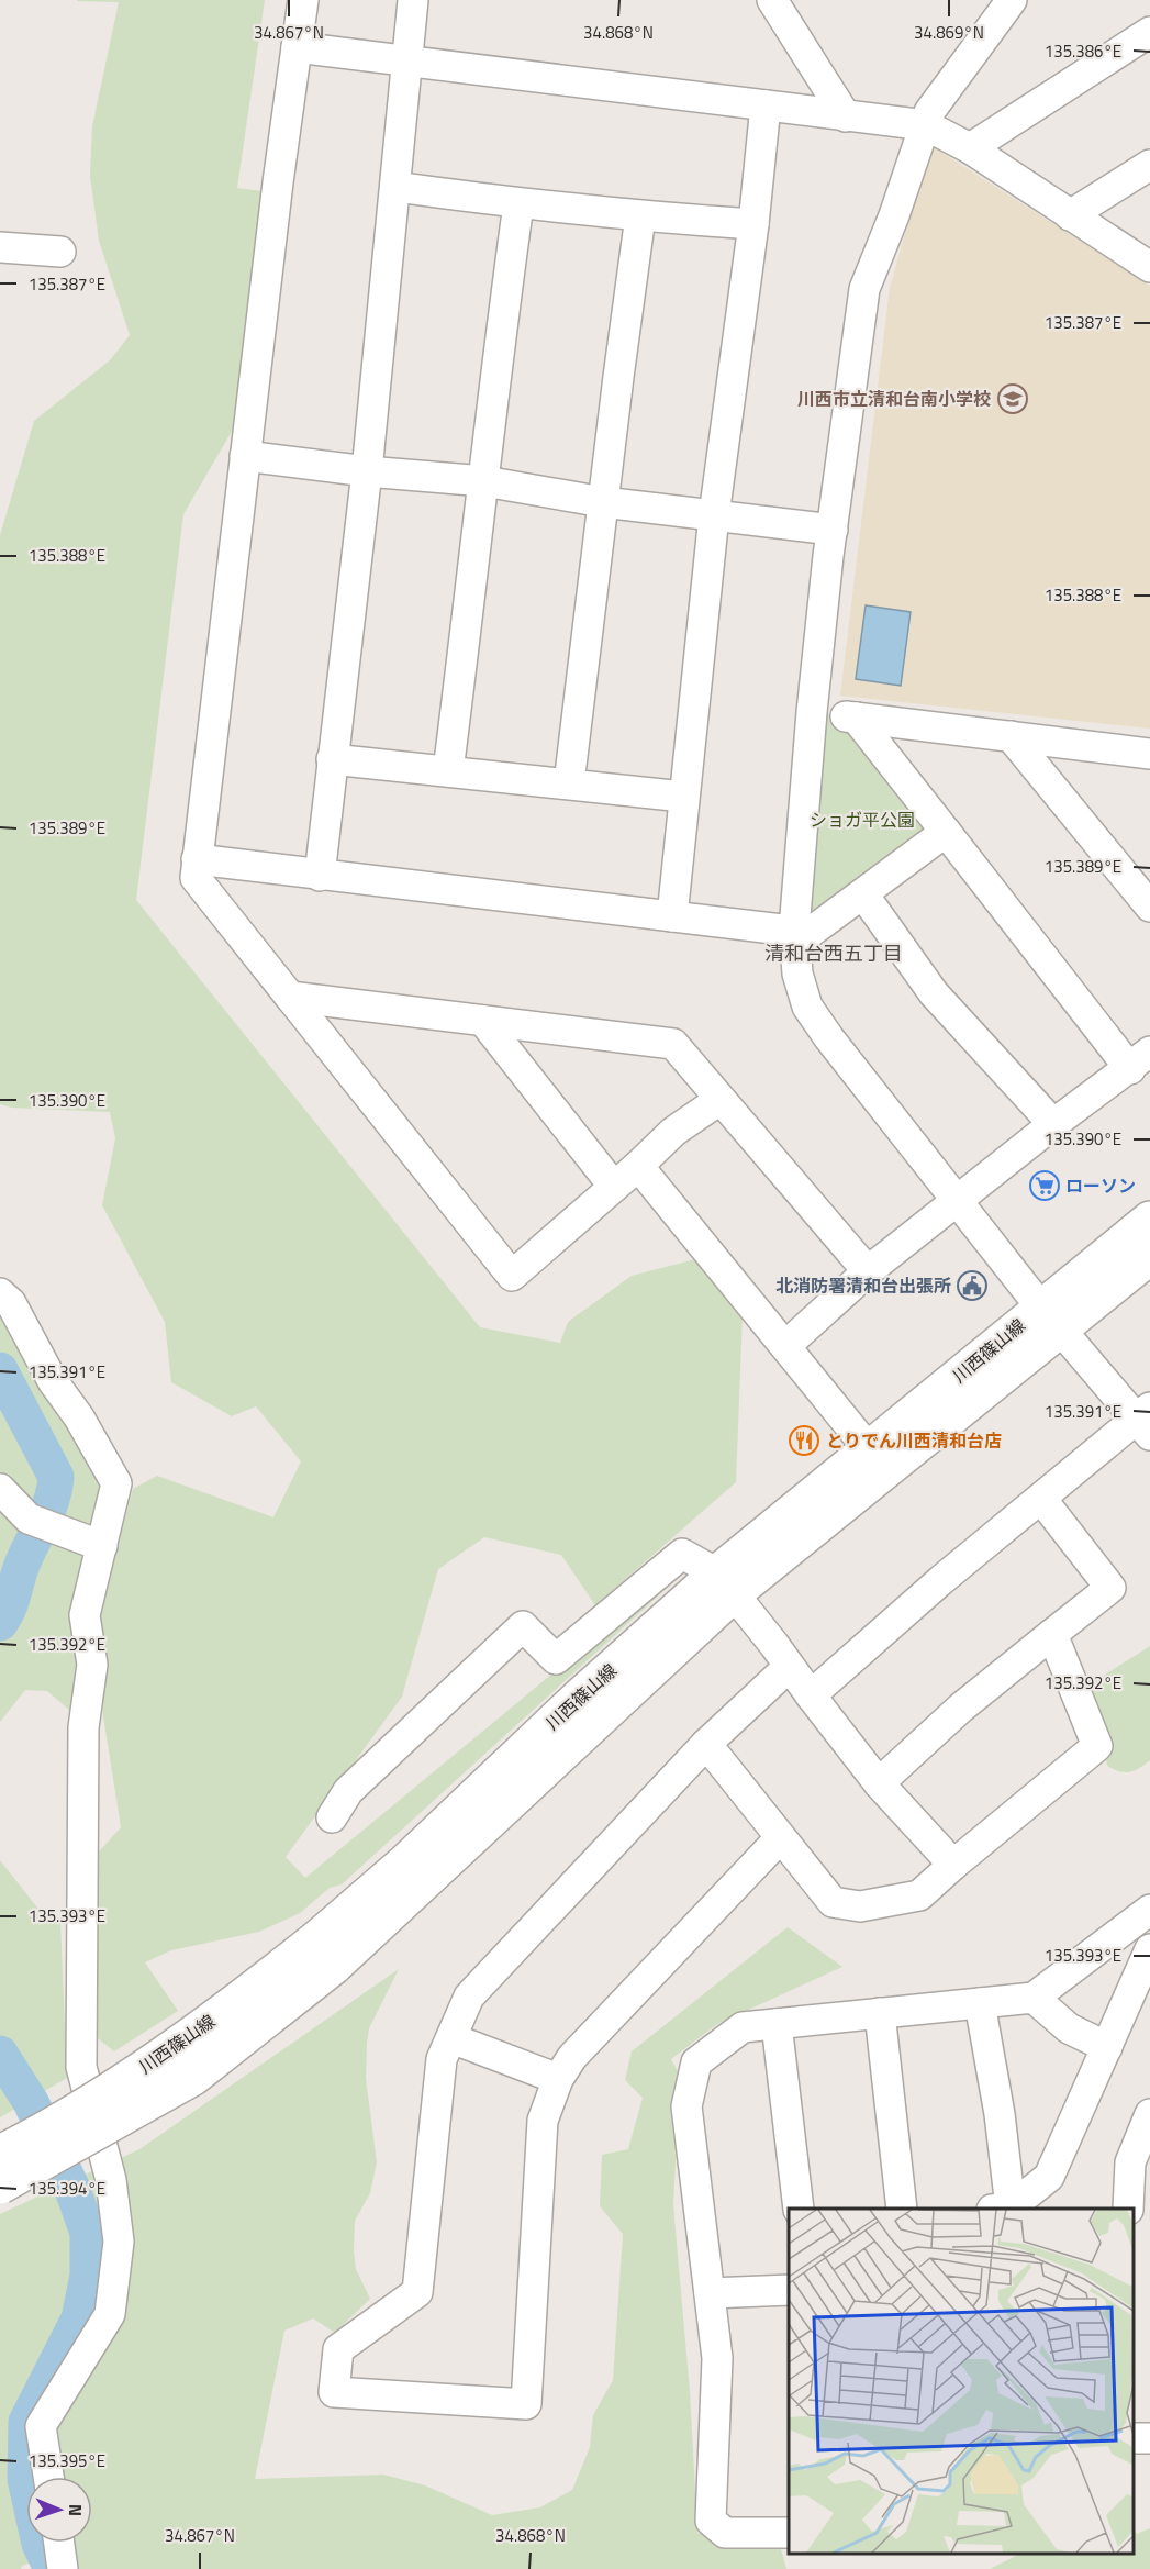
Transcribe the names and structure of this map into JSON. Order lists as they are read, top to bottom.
{
  "streets": {
    "main road": ["川西篠山線"]
  },
  "districts": ["清和台西五丁目"],
  "parks": ["ショガ平公園"],
  "places": {
    "school or university": ["川西市立清和台南小学校"],
    "supermarket": ["ローソン"],
    "public building": ["北消防署清和台出張所"],
    "restaurant": ["とりでん川西清和台店"]
  },
  "north": "right",
  "coordinates": [
    "34.867°N",
    "34.868°N",
    "34.869°N",
    "135.386°E",
    "135.387°E",
    "135.388°E",
    "135.389°E",
    "135.390°E",
    "135.391°E",
    "135.392°E",
    "135.393°E",
    "135.394°E",
    "135.395°E"
  ]
}
